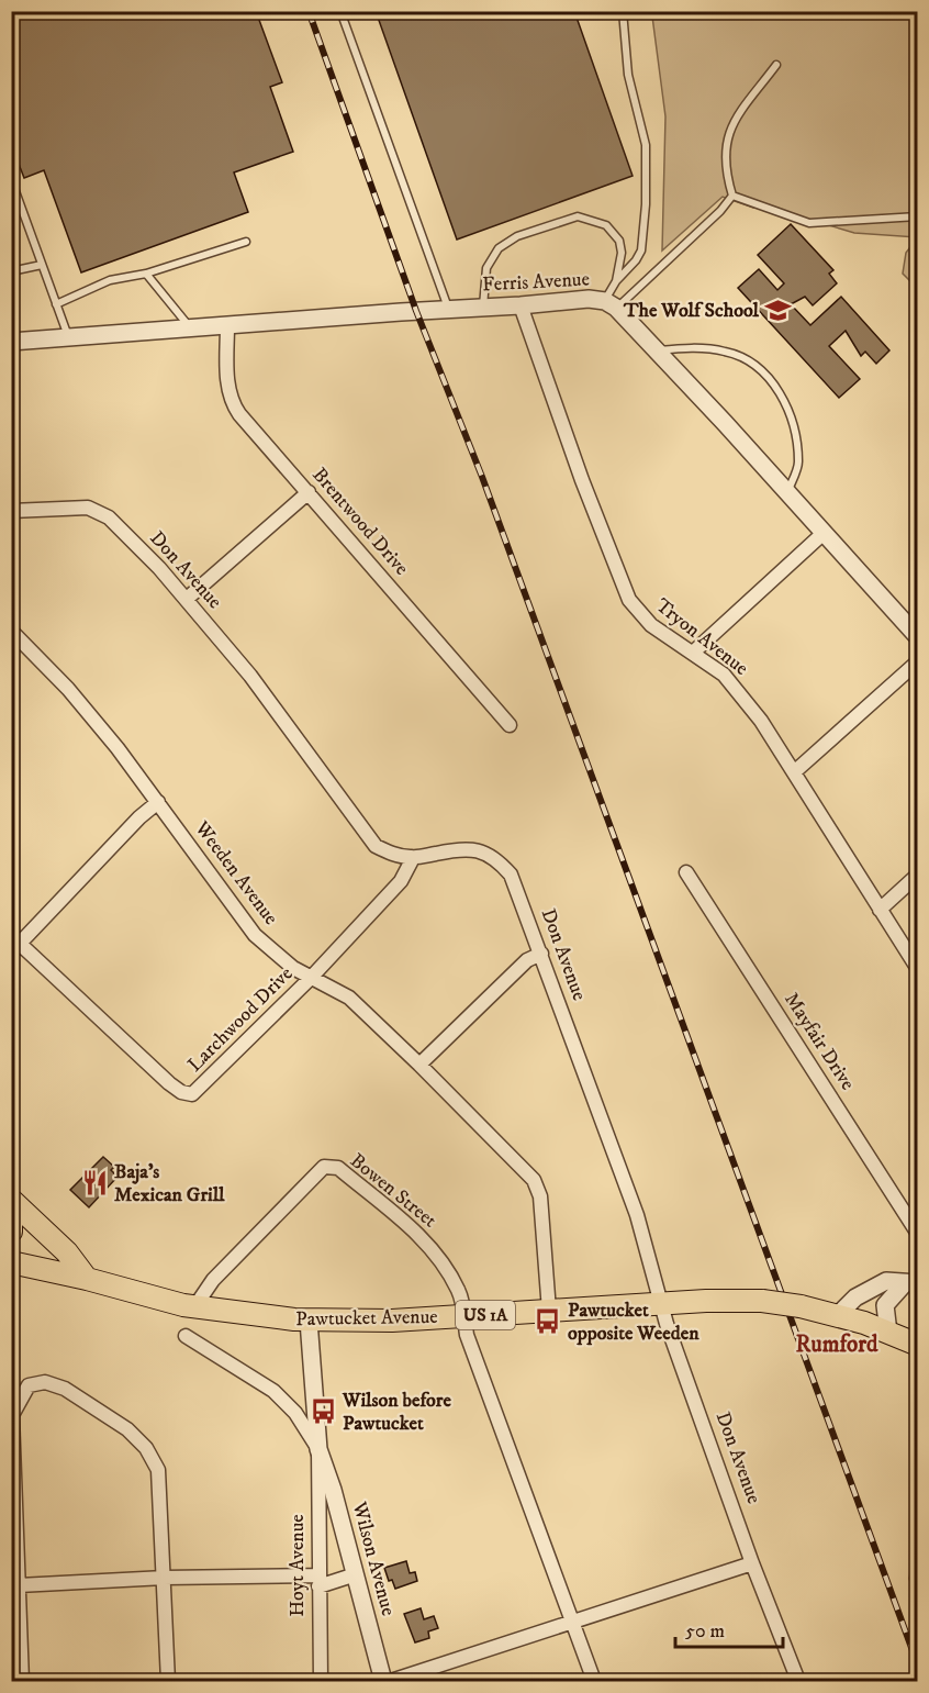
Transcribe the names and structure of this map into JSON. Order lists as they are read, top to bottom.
{
  "streets": {
    "main road": ["US 1A", "Pawtucket Avenue"],
    "street": [
      "Ferris Avenue",
      "Brentwood Drive",
      "Don Avenue",
      "Tryon Avenue",
      "Weeden Avenue",
      "Larchwood Drive",
      "Mayfair Drive",
      "Bowen Street",
      "Wilson Avenue",
      "Hoyt Avenue"
    ]
  },
  "crossings": [
    ["Ferris Avenue", "Brentwood Drive"],
    ["Ferris Avenue", "Tryon Avenue"],
    ["Don Avenue", "Larchwood Drive"],
    ["Don Avenue", "Pawtucket Avenue"],
    ["Weeden Avenue", "Larchwood Drive"],
    ["Weeden Avenue", "Pawtucket Avenue"],
    ["Bowen Street", "Pawtucket Avenue"],
    ["Pawtucket Avenue", "Hoyt Avenue"],
    ["Wilson Avenue", "Hoyt Avenue"]
  ],
  "districts": ["Rumford"],
  "places": {
    "school or university": ["The Wolf School"],
    "restaurant": ["Baja's Mexican Grill"],
    "bus stop": ["Pawtucket opposite Weeden", "Wilson before Pawtucket"]
  },
  "scale_bar": "50 m"
}
